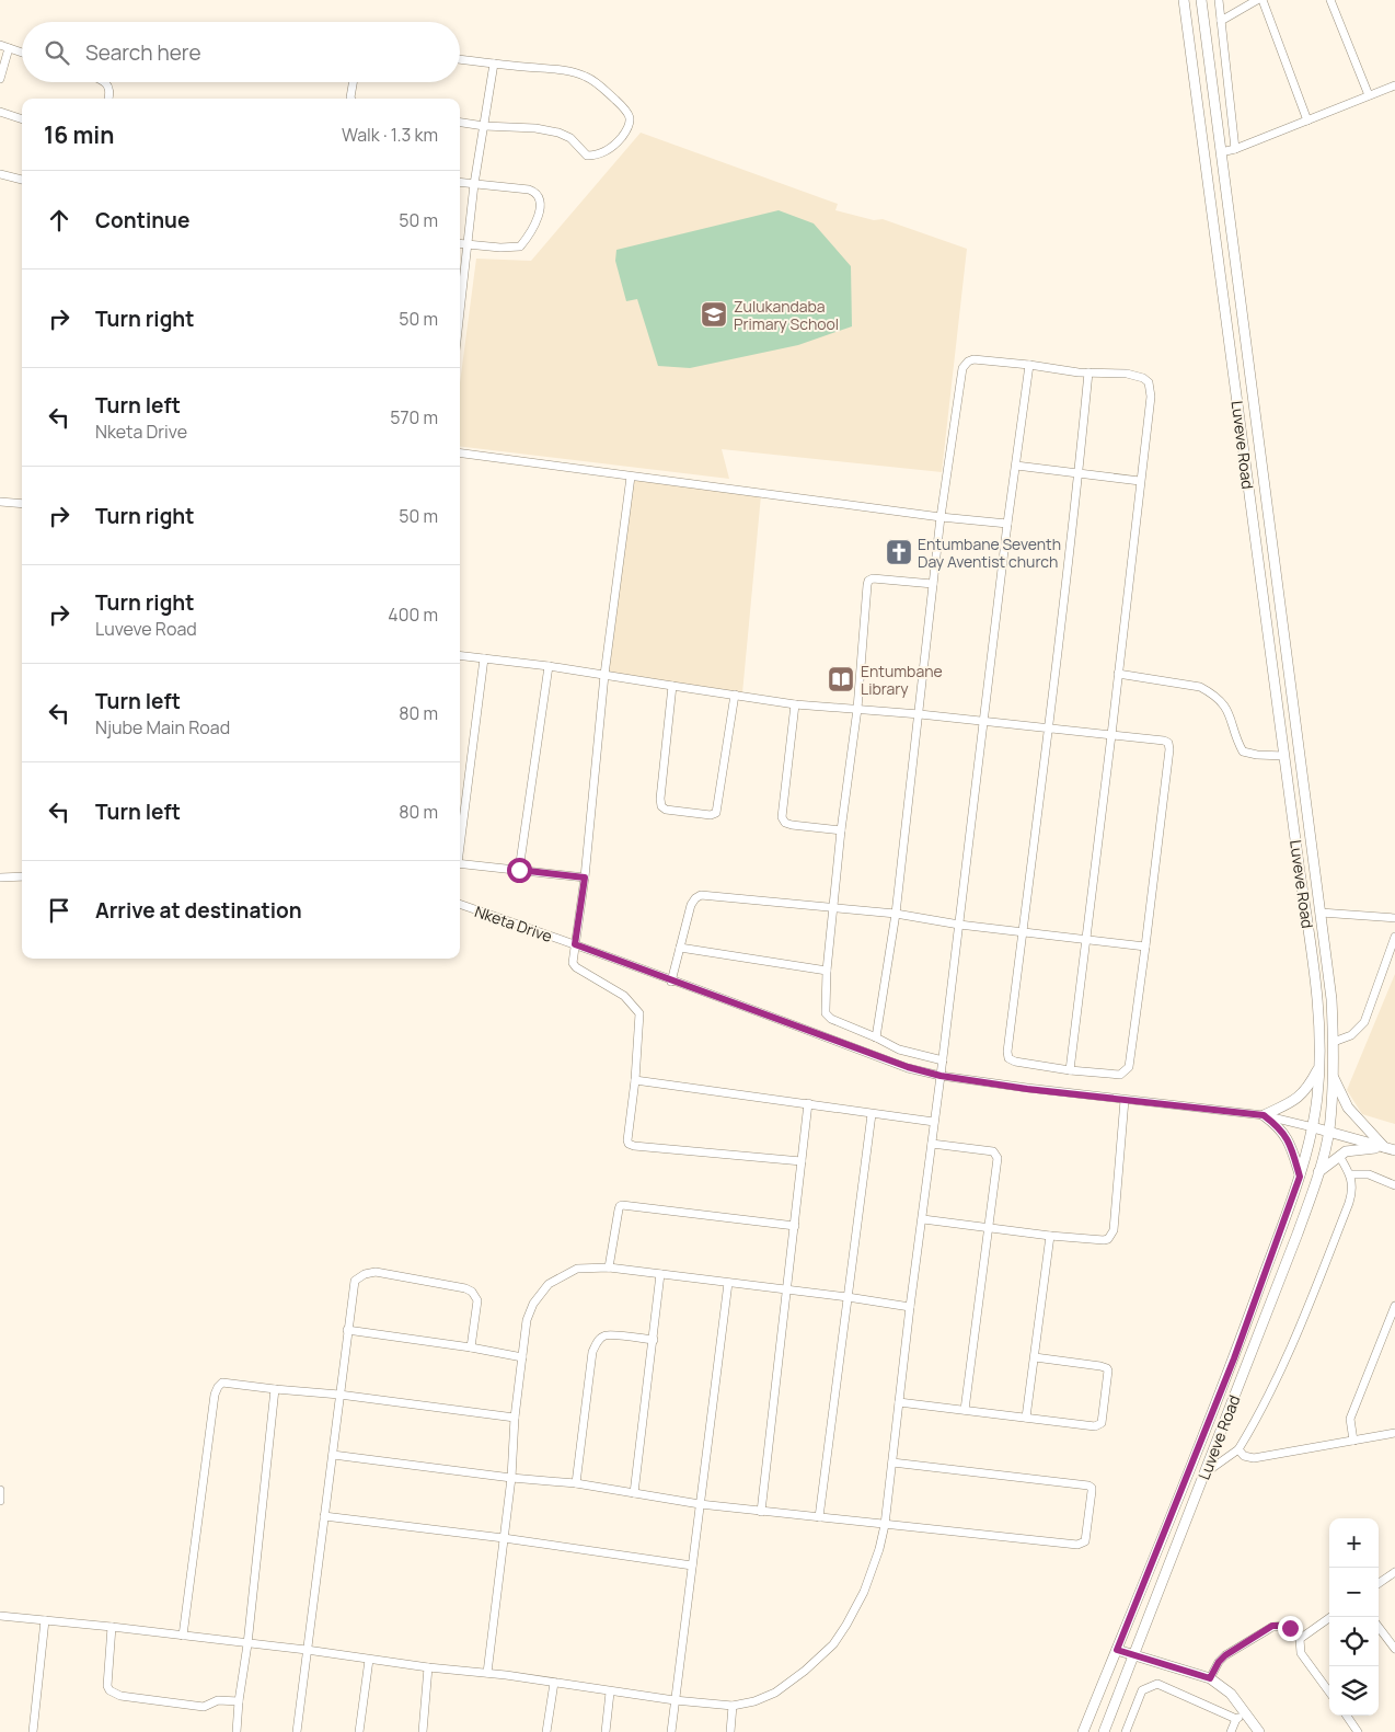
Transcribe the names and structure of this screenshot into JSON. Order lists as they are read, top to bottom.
{
  "streets": {
    "street": ["Luveve Road", "Nketa Drive"]
  },
  "crossings": [
    ["Luveve Road", "Nketa Drive"]
  ],
  "places": {
    "school or university": ["Zulukandaba Primary School"],
    "church": ["Entumbane Seventh Day Aventist church"],
    "library": ["Entumbane Library"]
  },
  "page": {
    "search": "Search here",
    "heading": ["16 min", "Walk · 1.3 km"],
    "list": [
      ["Continue", "50 m"],
      ["Turn right", "50 m"],
      ["Turn left", "Nketa Drive", "570 m"],
      ["Turn right", "50 m"],
      ["Turn right", "Luveve Road", "400 m"],
      ["Turn left", "Njube Main Road", "80 m"],
      ["Turn left", "80 m"],
      "Arrive at destination"
    ],
    "map_buttons": ["+", "−"]
  }
}
